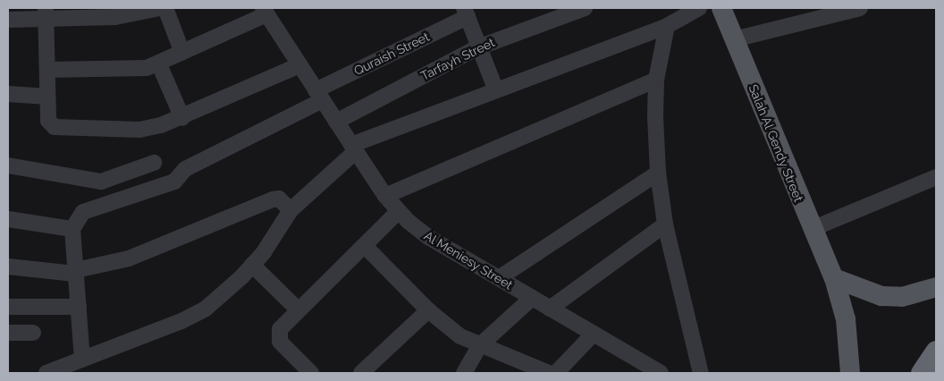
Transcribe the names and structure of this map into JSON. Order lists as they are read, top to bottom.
{
  "streets": {
    "main road": ["Salah Al Gendy Street"],
    "street": ["Quraish Street", "Tarfayh Street", "Al Meniesy Street"]
  },
  "crossings": [
    ["Quraish Street", "Al Meniesy Street"],
    ["Tarfayh Street", "Al Meniesy Street"]
  ]
}
